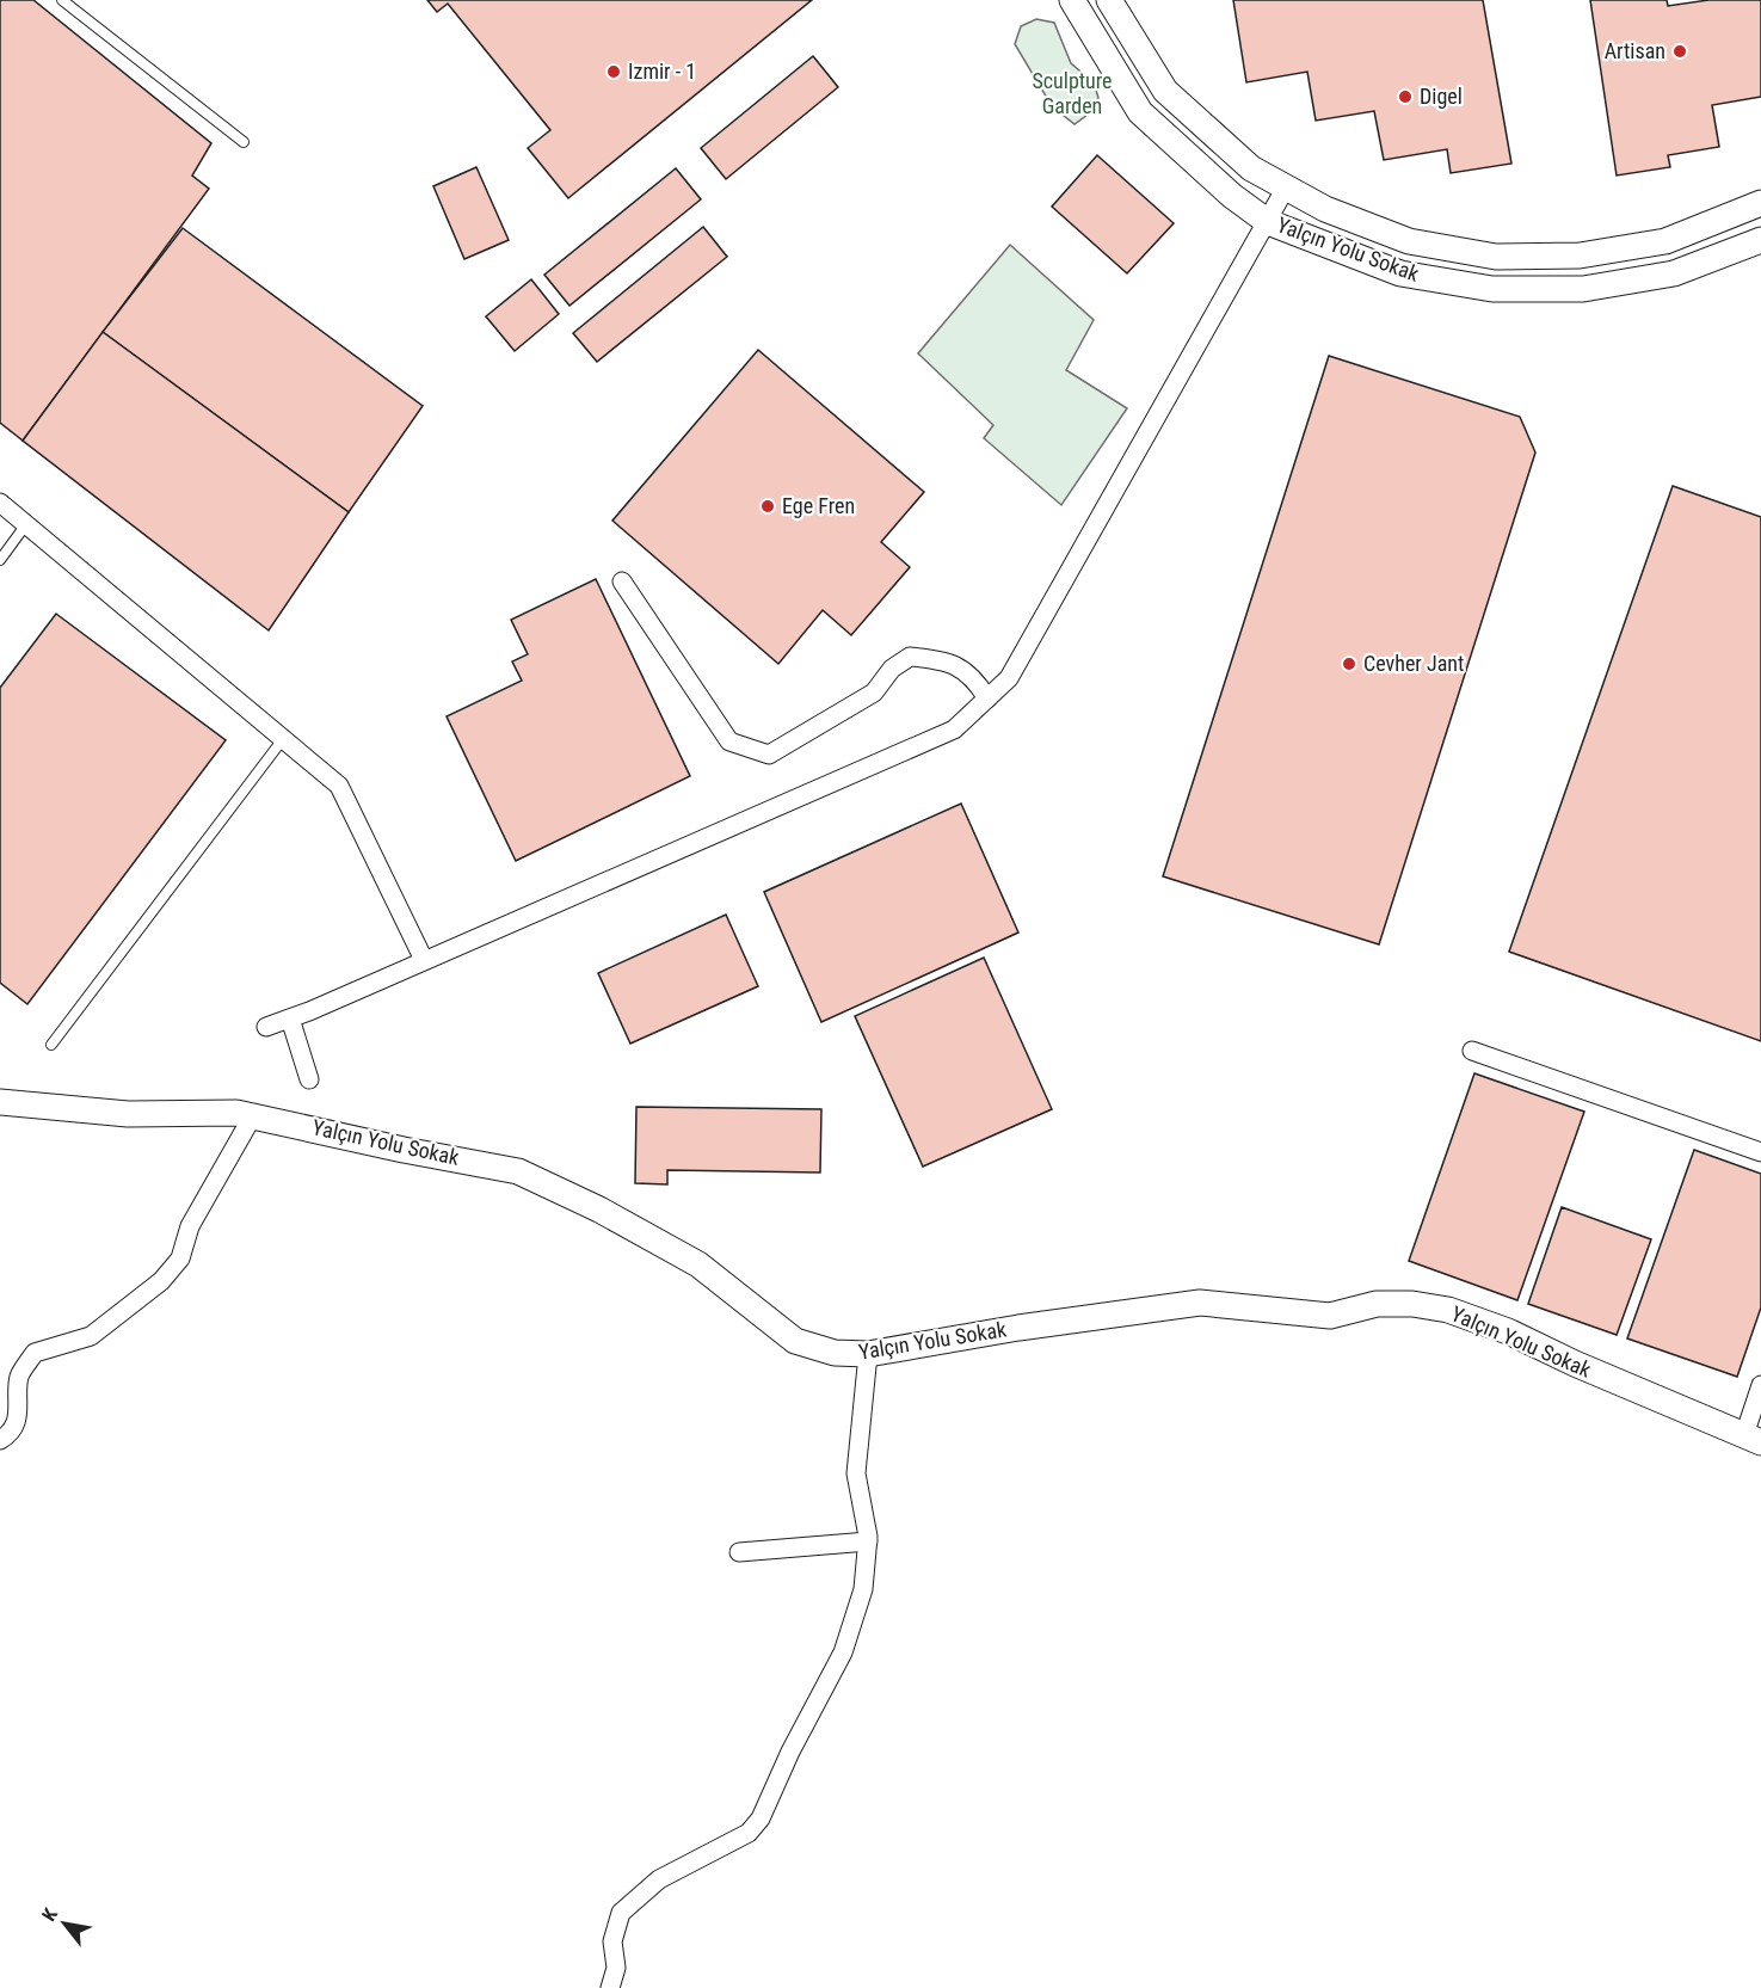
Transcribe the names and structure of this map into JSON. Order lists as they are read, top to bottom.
{
  "streets": {
    "street": ["Yalçın Yolu Sokak"]
  },
  "parks": ["Sculpture Garden"],
  "places": [
    "Artisan",
    "Izmir - 1",
    "Digel",
    "Ege Fren",
    "Cevher Jant"
  ],
  "north": "top left"
}
